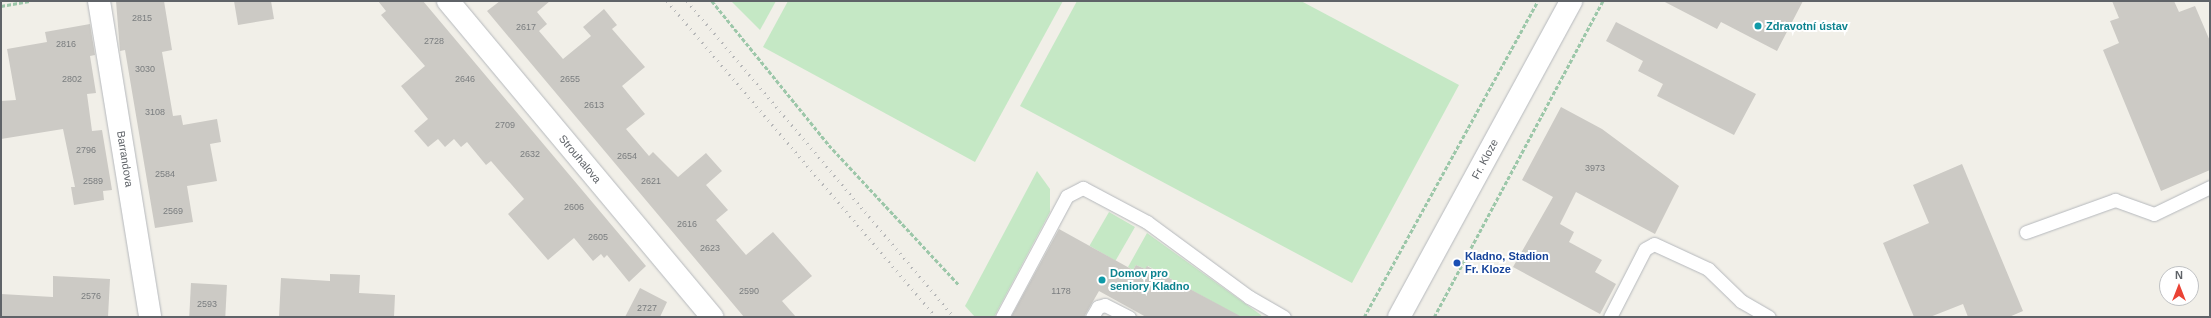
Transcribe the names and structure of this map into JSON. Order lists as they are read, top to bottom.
{
  "streets": {
    "street": ["Barrandova", "Strouhalova", "Fr. Kloze"]
  },
  "places": ["Zdravotní ústav", "Kladno, Stadion Fr. Kloze", "Domov pro seniory Kladno"],
  "house_numbers": [
    "2815",
    "2617",
    "2728",
    "2816",
    "3030",
    "2802",
    "2646",
    "2655",
    "2613",
    "3108",
    "2709",
    "2796",
    "2632",
    "2654",
    "3973",
    "2584",
    "2589",
    "2621",
    "2606",
    "2569",
    "2616",
    "2605",
    "2623",
    "2590",
    "1178",
    "2576",
    "2593",
    "2727"
  ],
  "north": "top"
}
